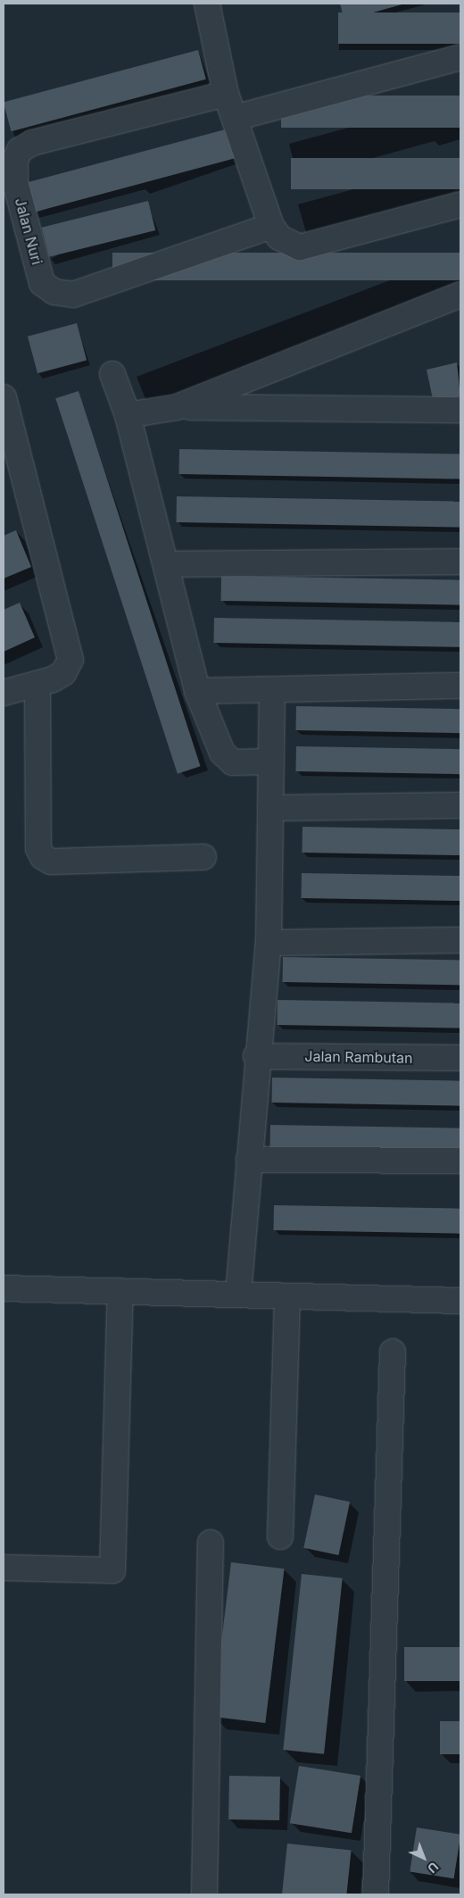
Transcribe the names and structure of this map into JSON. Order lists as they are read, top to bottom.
{
  "streets": {
    "street": ["Jalan Nuri", "Jalan Rambutan"]
  },
  "north": "bottom right"
}
